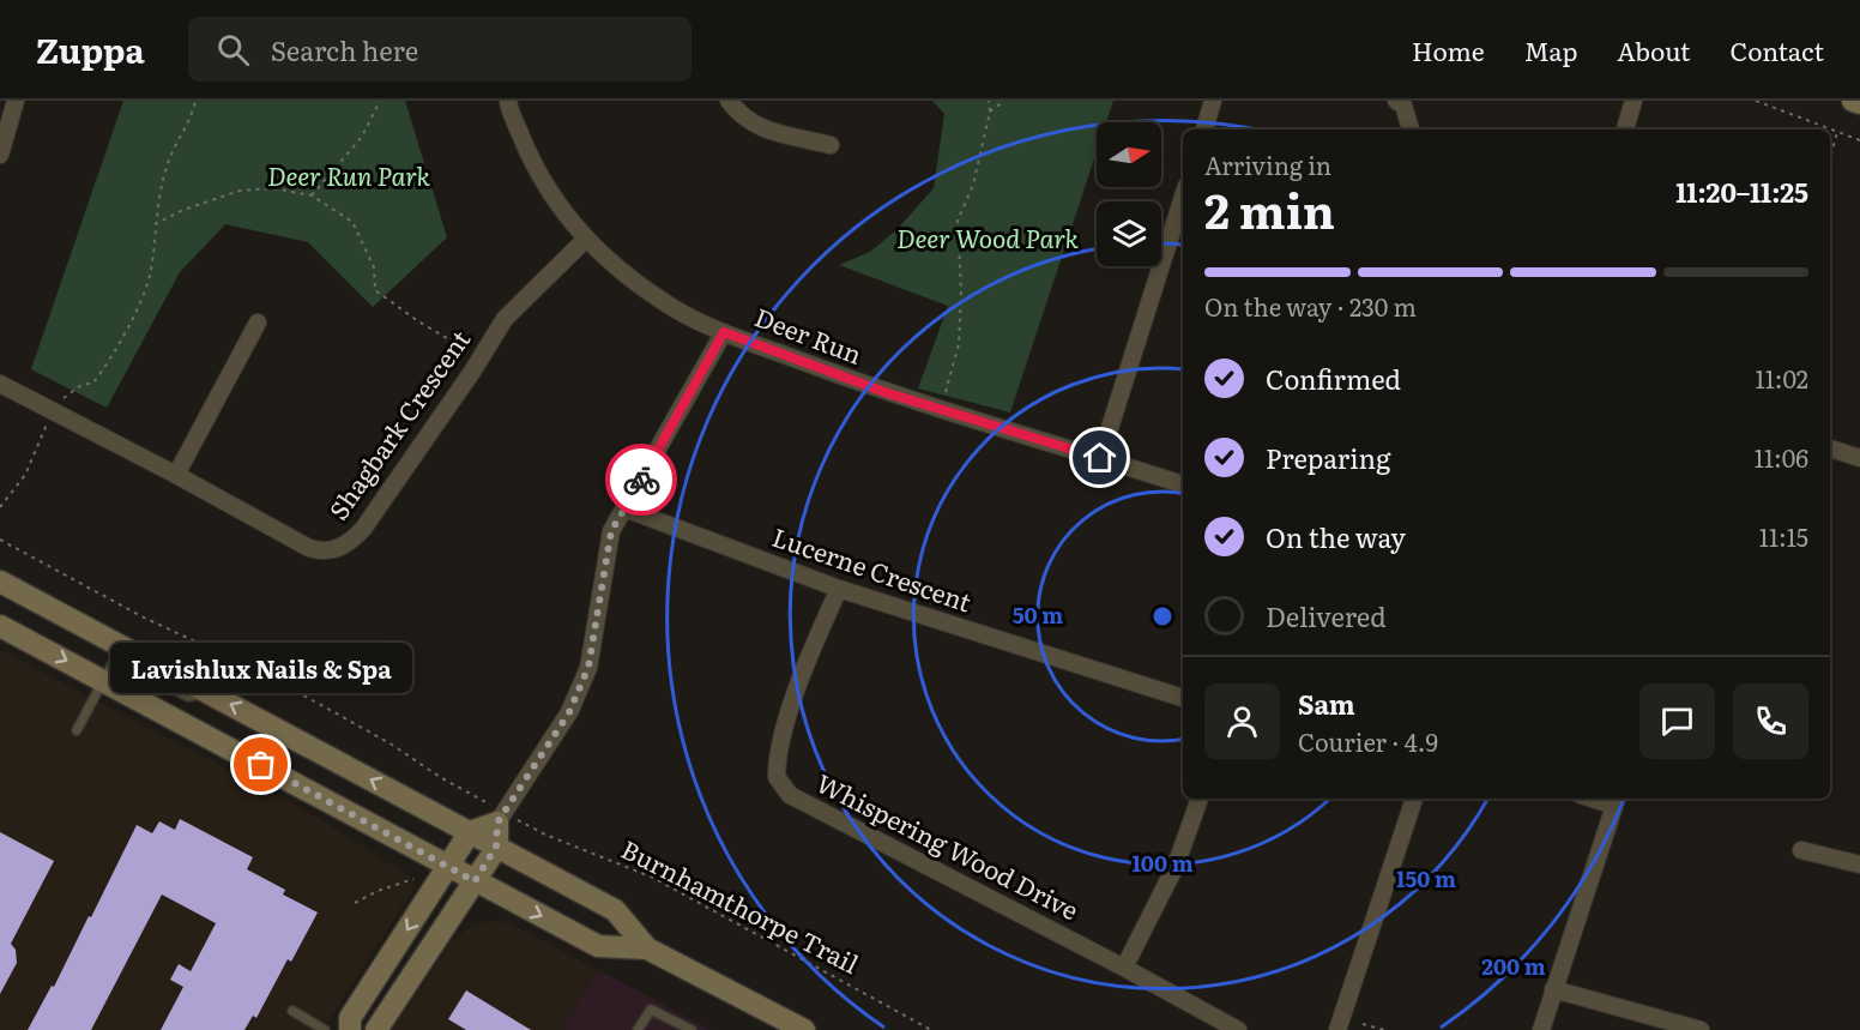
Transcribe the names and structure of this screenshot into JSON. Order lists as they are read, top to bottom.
{
  "streets": {
    "street": [
      "Deer Run",
      "Shagbark Crescent",
      "Lucerne Crescent",
      "Whispering Wood Drive"
    ],
    "path": ["Burnhamthorpe Trail"]
  },
  "crossings": [
    ["Deer Run", "Shagbark Crescent"],
    ["Lucerne Crescent", "Whispering Wood Drive"]
  ],
  "parks": ["Deer Run Park", "Deer Wood Park"],
  "places": ["Lavishlux Nails & Spa"],
  "north": "right",
  "page": {
    "header": "Zuppa",
    "search": "Search here",
    "nav": [
      "Home",
      "Map",
      "About",
      "Contact"
    ],
    "heading": ["2 min", "Arriving in", "11:20–11:25"],
    "panel": ["Sam", "Courier · 4.9"],
    "bar": "On the way · 230 m",
    "list": [
      ["Confirmed", "11:02"],
      ["Preparing", "11:06"],
      ["On the way", "11:15"],
      "Delivered"
    ],
    "bubble": "Lavishlux Nails & Spa"
  },
  "rings": [
    "50 m",
    "100 m",
    "150 m",
    "200 m"
  ]
}
